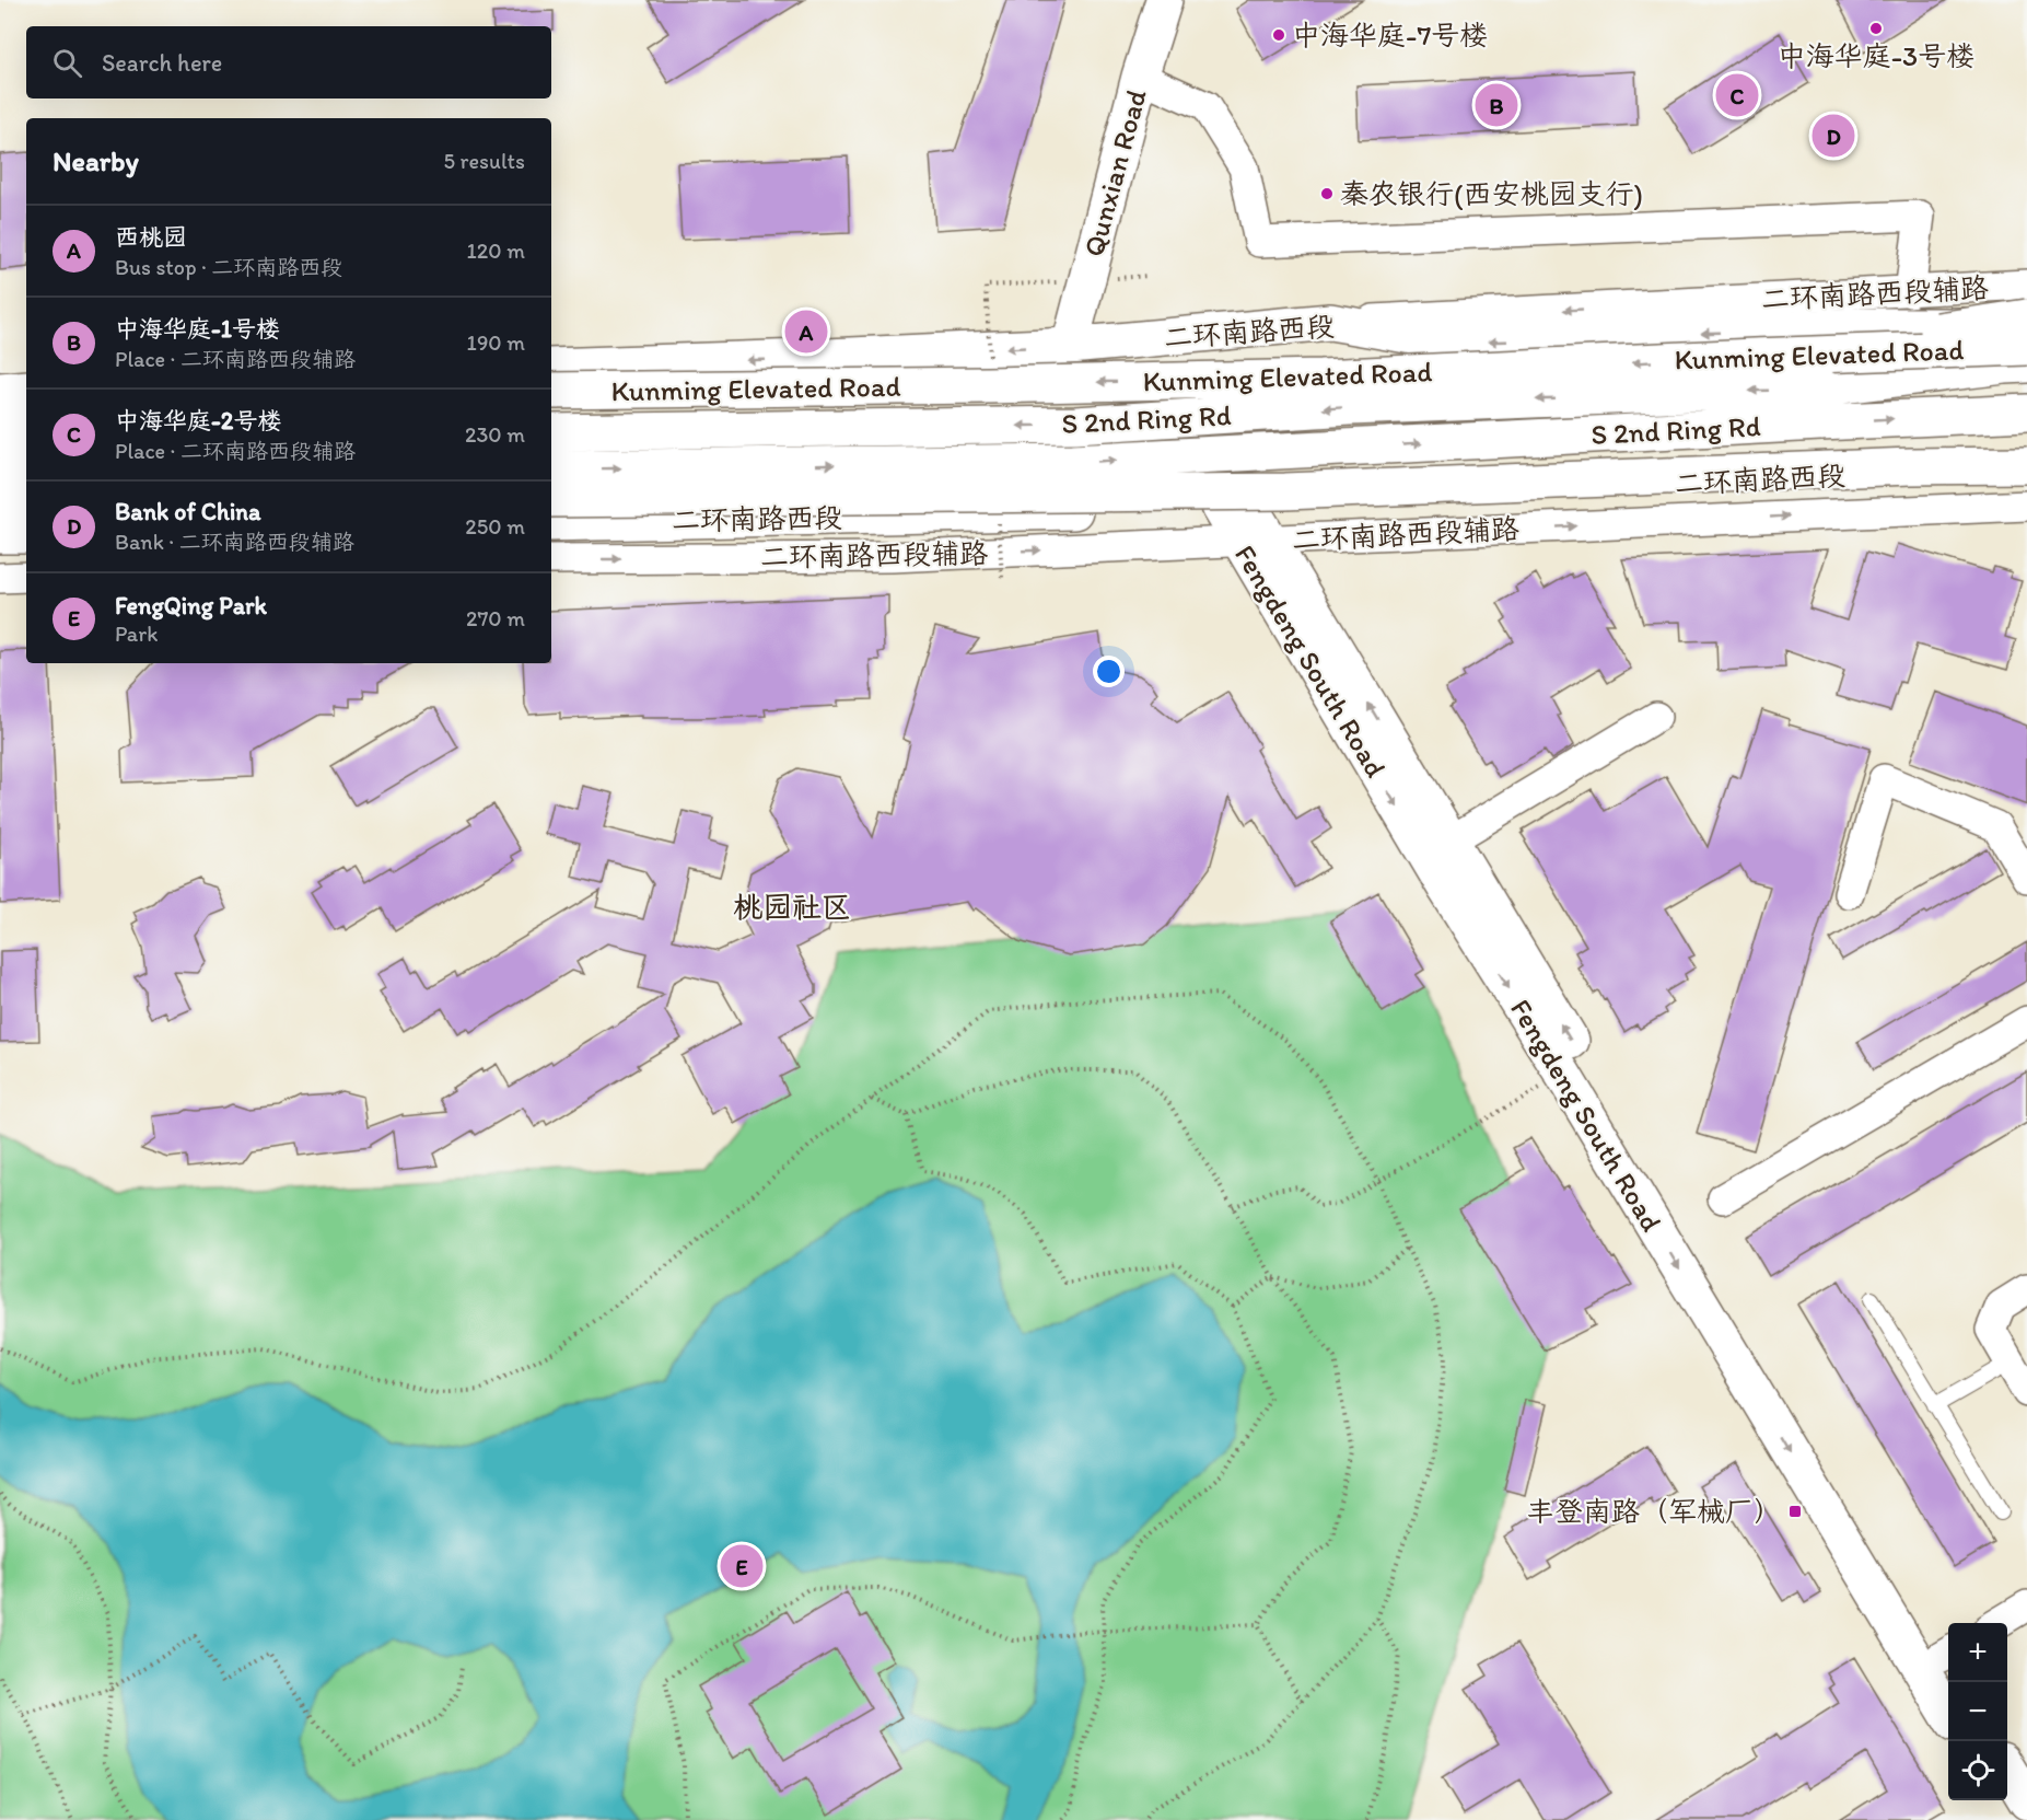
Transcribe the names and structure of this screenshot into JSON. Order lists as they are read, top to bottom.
{
  "streets": {
    "main road": [
      "Qunxian Road",
      "二环南路西段",
      "Kunming Elevated Road",
      "S 2nd Ring Rd",
      "Fengdeng South Road"
    ],
    "street": ["二环南路西段辅路"]
  },
  "crossings": [
    ["Qunxian Road", "二环南路西段"],
    ["二环南路西段辅路", "二环南路西段"],
    ["二环南路西段辅路", "Fengdeng South Road"],
    ["二环南路西段", "Fengdeng South Road"]
  ],
  "districts": ["桃园社区"],
  "places": {
    "other": ["中海华庭-3号楼", "中海华庭-7号楼", "秦农银行(西安桃园支行)"],
    "transit": ["丰登南路（军械厂）"]
  },
  "page": {
    "search": "Search here",
    "pins": [
      "C",
      "B",
      "D",
      "A",
      "E"
    ],
    "heading": ["Nearby", "5 results"],
    "list": [
      {
        "mark": "A",
        "name": "西桃园",
        "note": "Bus stop · 二环南路西段",
        "value": "120 m"
      },
      {
        "mark": "B",
        "name": "中海华庭-1号楼",
        "note": "Place · 二环南路西段辅路",
        "value": "190 m"
      },
      {
        "mark": "C",
        "name": "中海华庭-2号楼",
        "note": "Place · 二环南路西段辅路",
        "value": "230 m"
      },
      {
        "mark": "D",
        "name": "Bank of China",
        "note": "Bank · 二环南路西段辅路",
        "value": "250 m"
      },
      {
        "mark": "E",
        "name": "FengQing Park",
        "note": "Park",
        "value": "270 m"
      }
    ],
    "map_buttons": ["+", "−"]
  }
}
